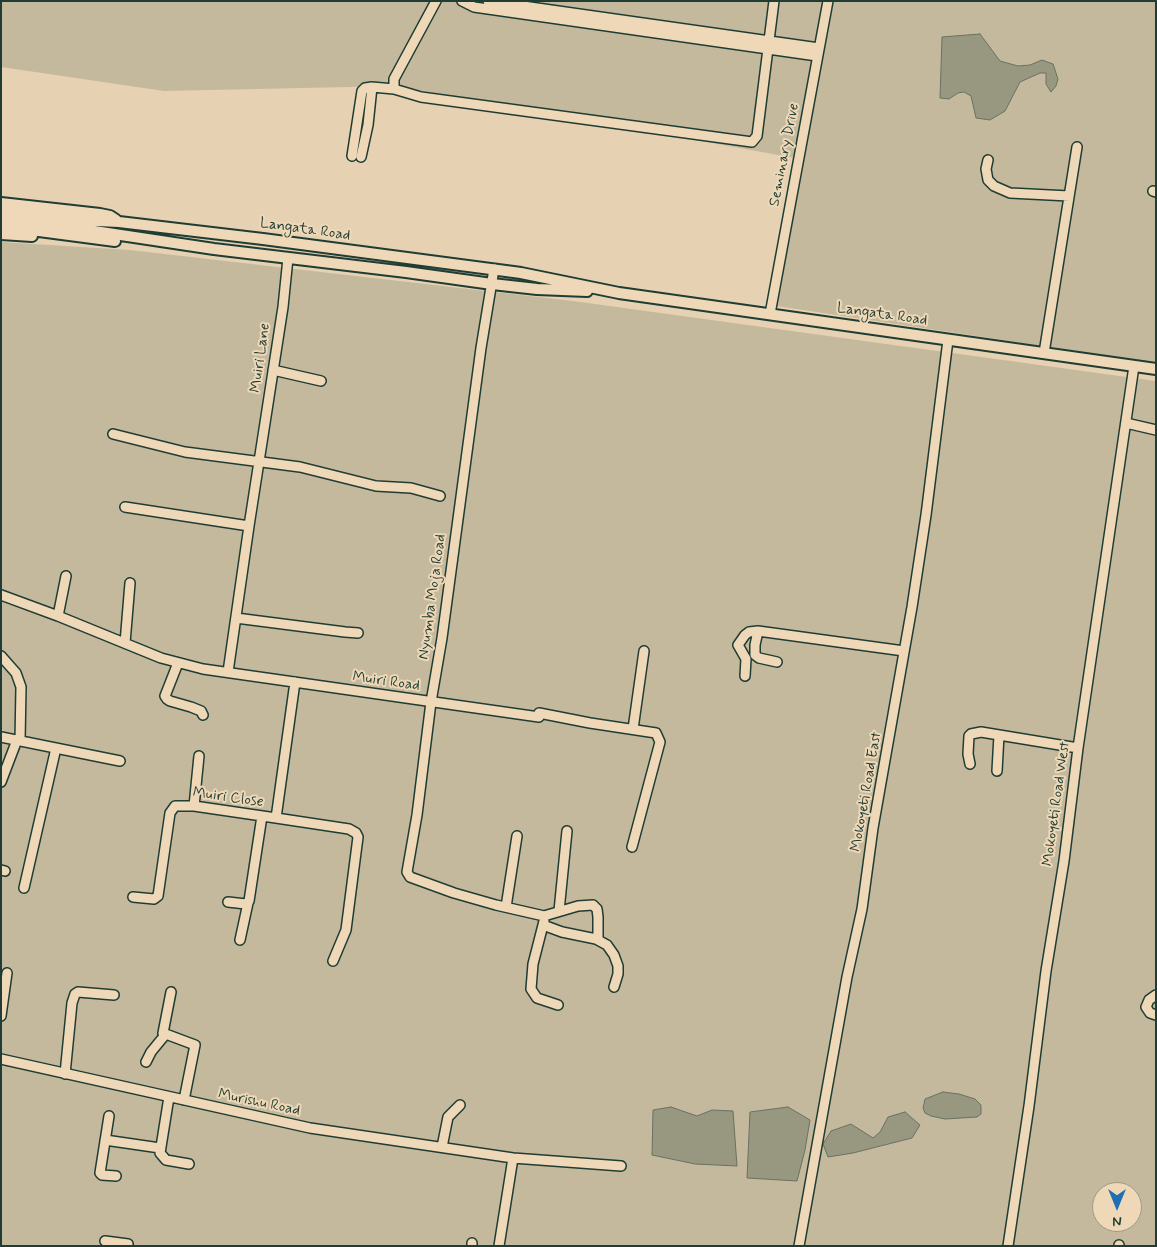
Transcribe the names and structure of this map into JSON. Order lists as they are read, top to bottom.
{
  "streets": {
    "main road": ["Langata Road"],
    "street": [
      "Seminary Drive",
      "Muiri Lane",
      "Nyumba Moja Road",
      "Muiri Road",
      "Mokoyeti Road East",
      "Muiri Close",
      "Mokoyeti Road West",
      "Murishu Road"
    ]
  },
  "crossings": [
    ["Seminary Drive", "Langata Road"],
    ["Langata Road", "Muiri Lane"],
    ["Langata Road", "Nyumba Moja Road"],
    ["Langata Road", "Mokoyeti Road East"],
    ["Langata Road", "Mokoyeti Road West"],
    ["Muiri Lane", "Muiri Road"],
    ["Nyumba Moja Road", "Muiri Road"],
    ["Muiri Road", "Muiri Close"]
  ],
  "north": "bottom"
}
